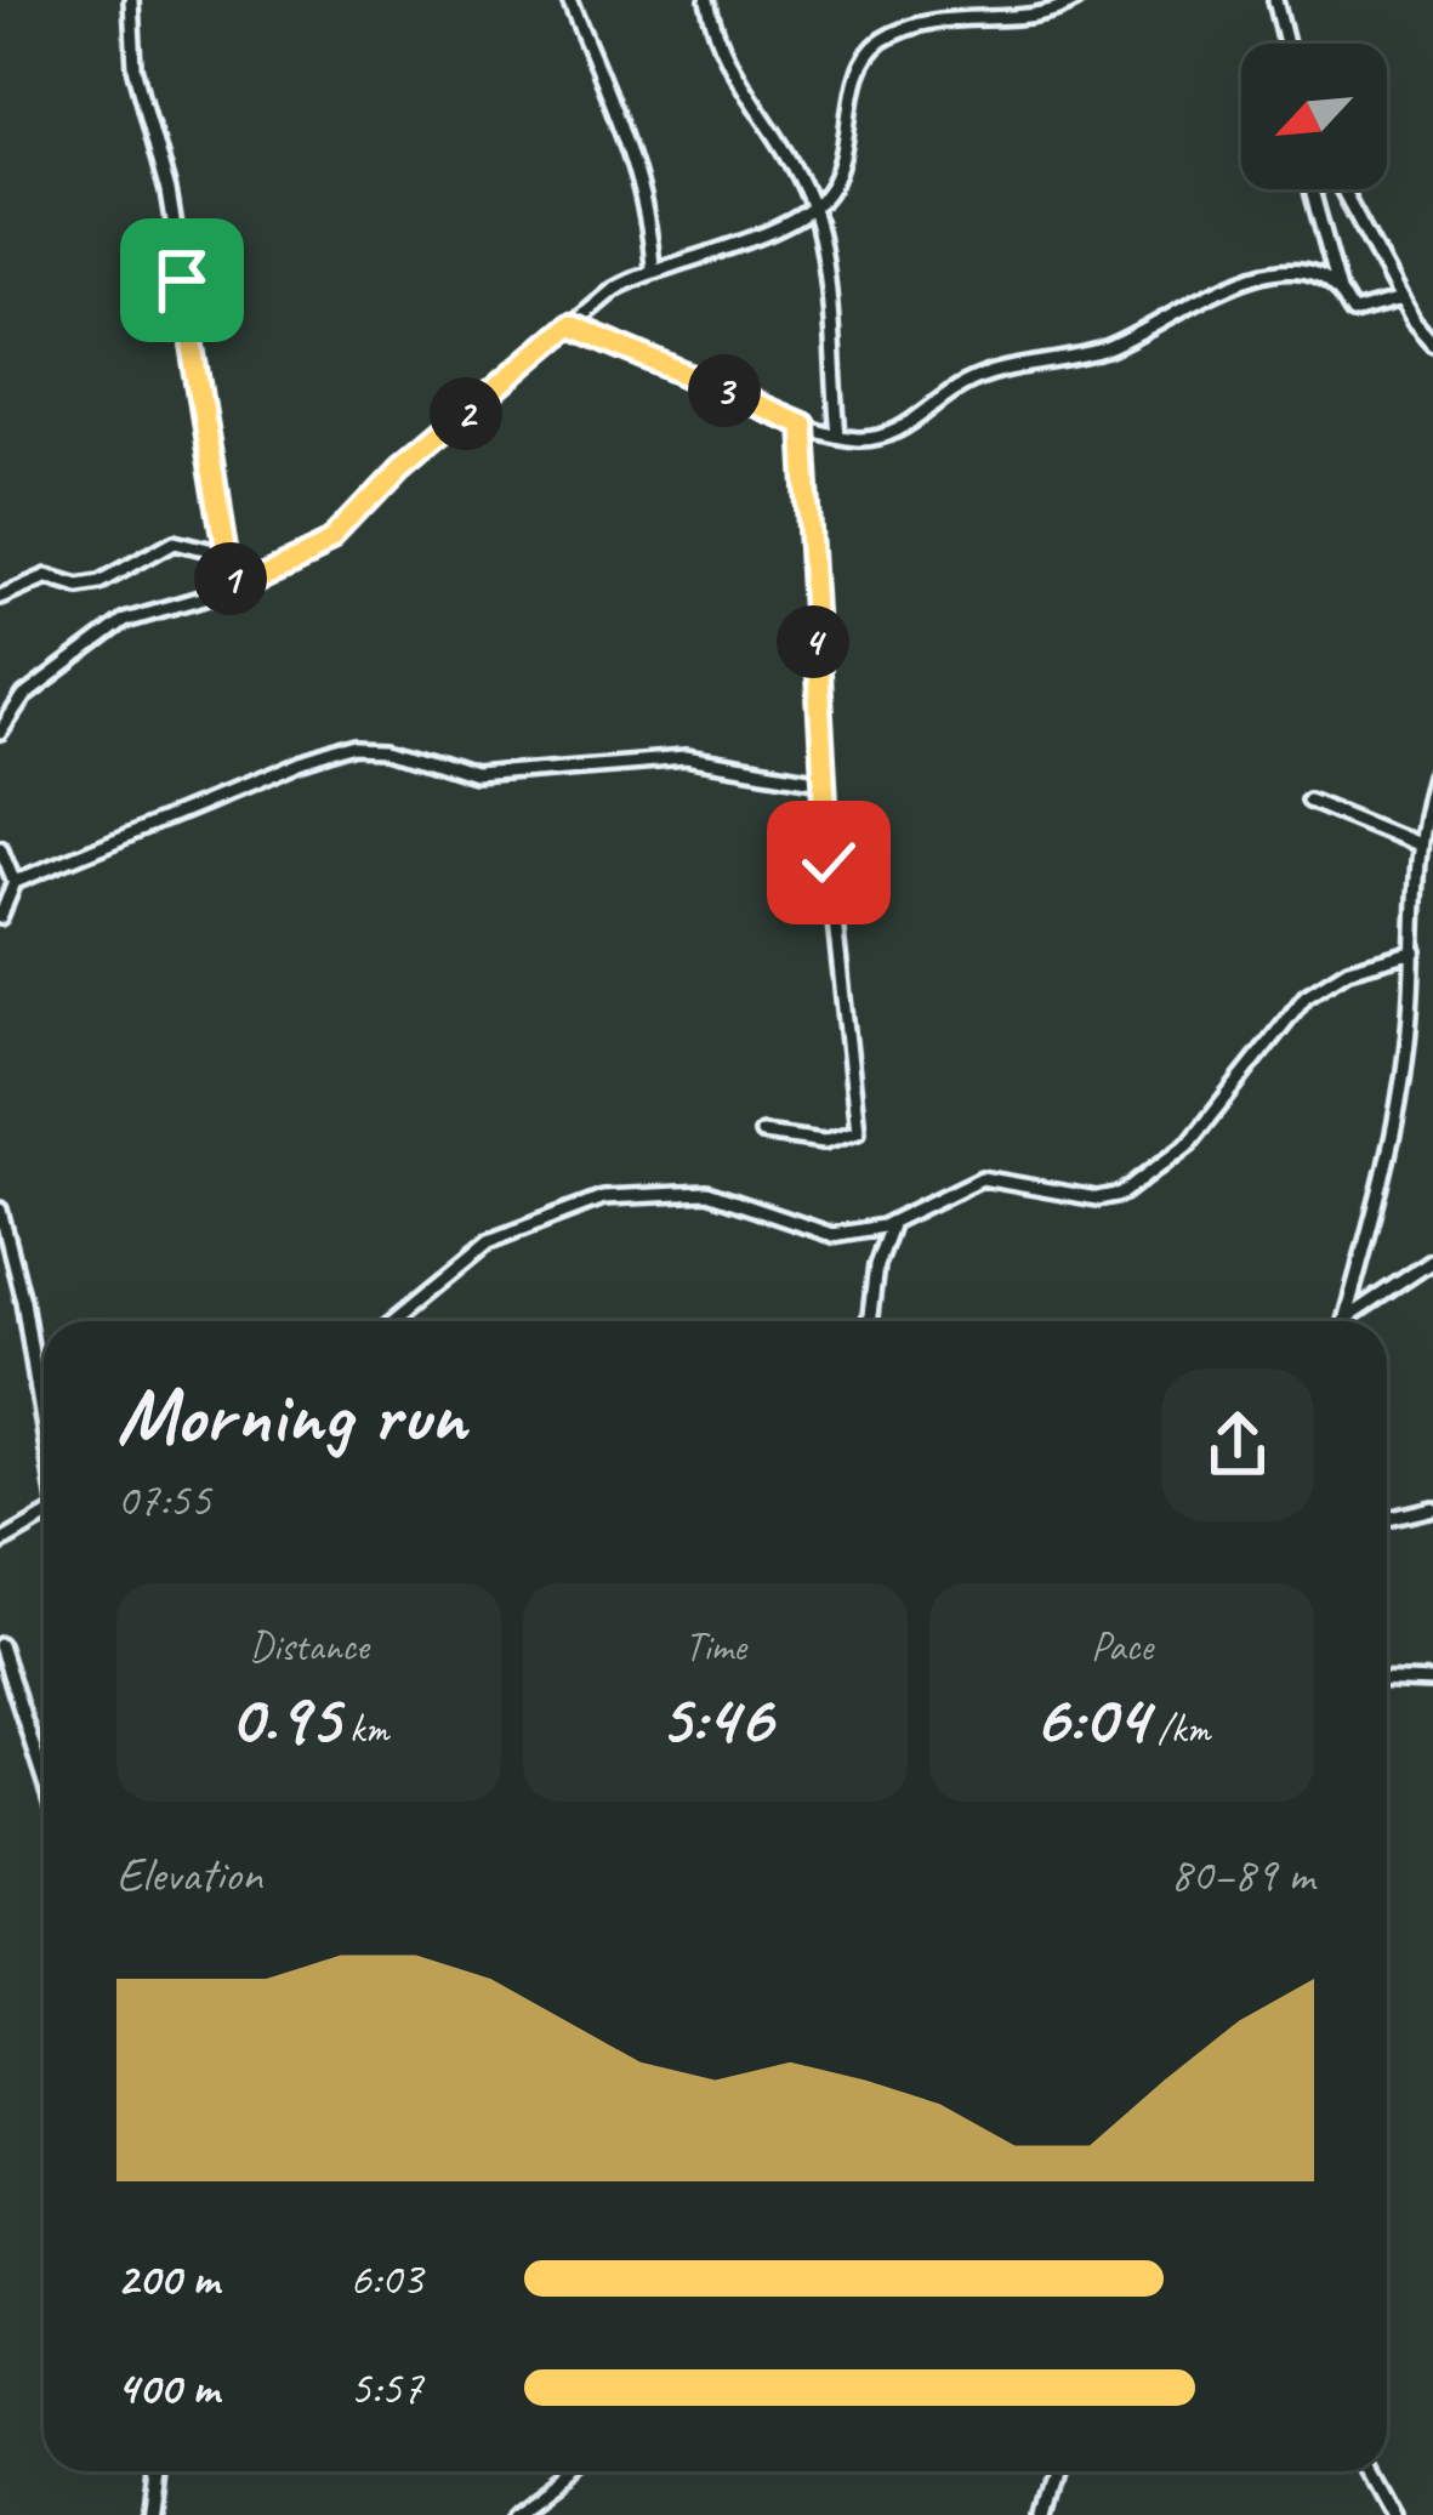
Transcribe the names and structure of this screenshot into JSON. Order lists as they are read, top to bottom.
{
  "north": "bottom left",
  "page": {
    "pins": [
      "3",
      "2",
      "1",
      "4"
    ],
    "heading": ["Morning run", "07:55"],
    "stats": [
      ["Distance", "0.95 km"],
      ["Time", "5:46"],
      ["Pace", "6:04 /km"]
    ],
    "chart": ["Elevation", "80–89 m"],
    "list": [
      {
        "name": "200 m",
        "note": "6:03"
      },
      {
        "name": "400 m",
        "note": "5:57"
      }
    ]
  }
}
